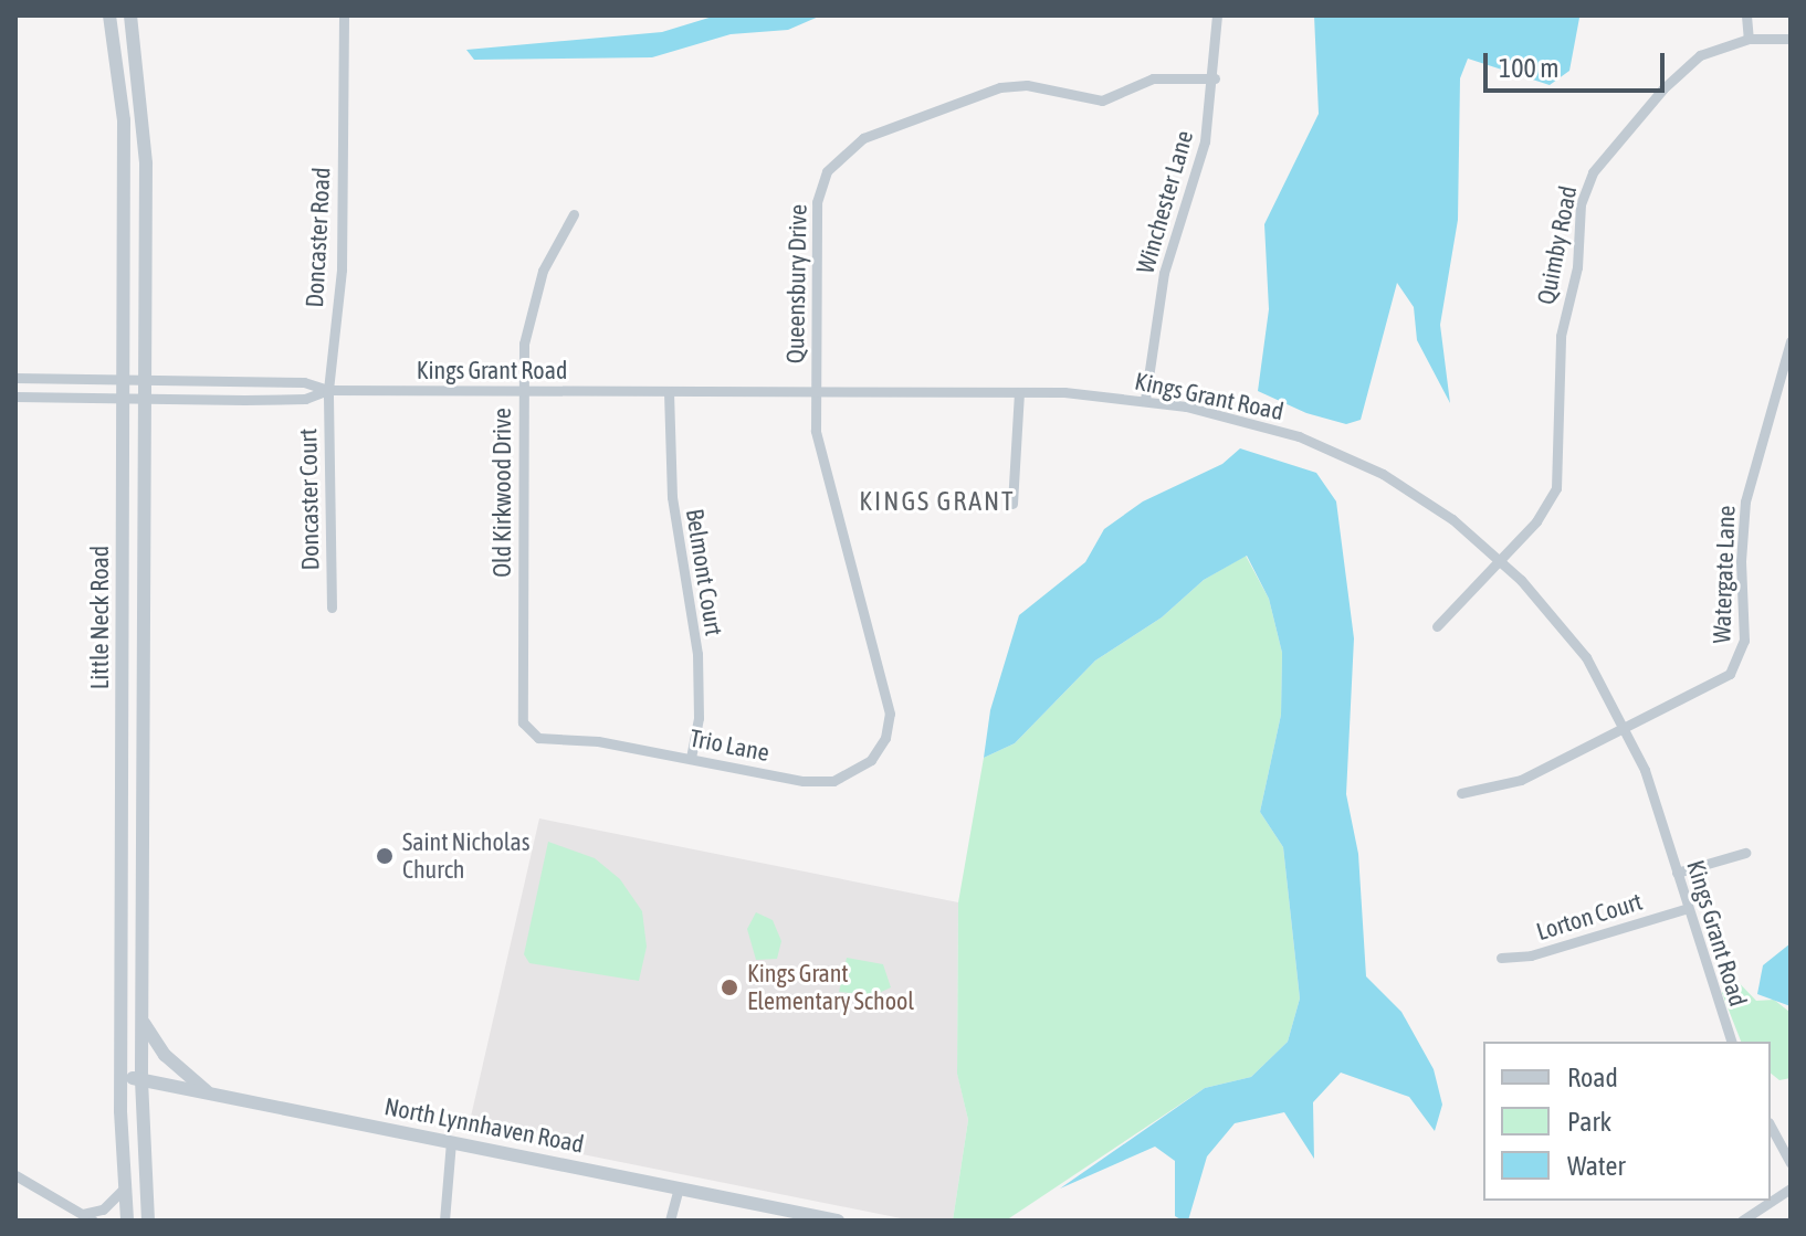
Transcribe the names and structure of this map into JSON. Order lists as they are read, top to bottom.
{
  "streets": {
    "street": [
      "Winchester Lane",
      "Doncaster Road",
      "Quimby Road",
      "Queensbury Drive",
      "Kings Grant Road",
      "Old Kirkwood Drive",
      "Doncaster Court",
      "Belmont Court",
      "Watergate Lane",
      "Little Neck Road",
      "Trio Lane",
      "Lorton Court",
      "North Lynnhaven Road"
    ]
  },
  "crossings": [
    ["Winchester Lane", "Queensbury Drive"],
    ["Winchester Lane", "Kings Grant Road"],
    ["Doncaster Road", "Kings Grant Road"],
    ["Doncaster Road", "Doncaster Court"],
    ["Quimby Road", "Kings Grant Road"],
    ["Queensbury Drive", "Kings Grant Road"],
    ["Queensbury Drive", "Trio Lane"],
    ["Kings Grant Road", "Old Kirkwood Drive"],
    ["Kings Grant Road", "Doncaster Court"],
    ["Kings Grant Road", "Belmont Court"],
    ["Kings Grant Road", "Watergate Lane"],
    ["Kings Grant Road", "Little Neck Road"],
    ["Kings Grant Road", "Lorton Court"],
    ["Old Kirkwood Drive", "Trio Lane"],
    ["Belmont Court", "Trio Lane"],
    ["Little Neck Road", "North Lynnhaven Road"]
  ],
  "districts": ["KINGS GRANT"],
  "places": ["Saint Nicholas Church", "Kings Grant Elementary School"],
  "legend": ["Road", "Park", "Water"],
  "scale_bar": "100 m"
}
